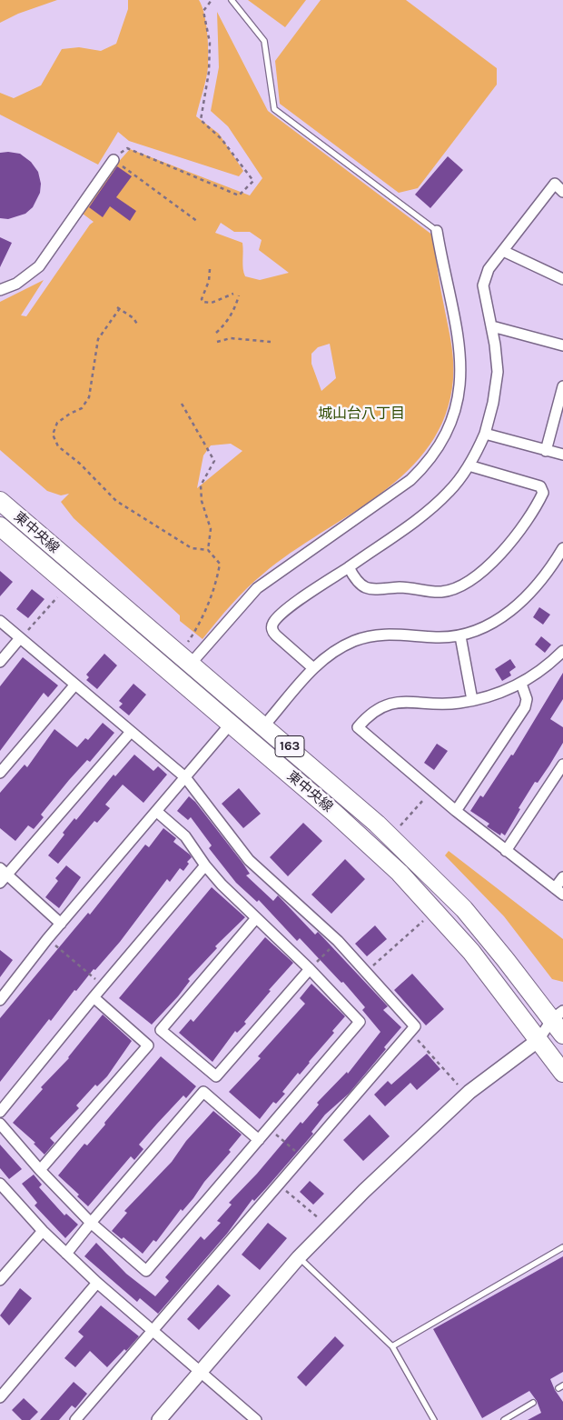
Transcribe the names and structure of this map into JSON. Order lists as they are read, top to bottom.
{
  "streets": {
    "highway": ["東中央線", "163"]
  },
  "districts": ["城山台八丁目"]
}
